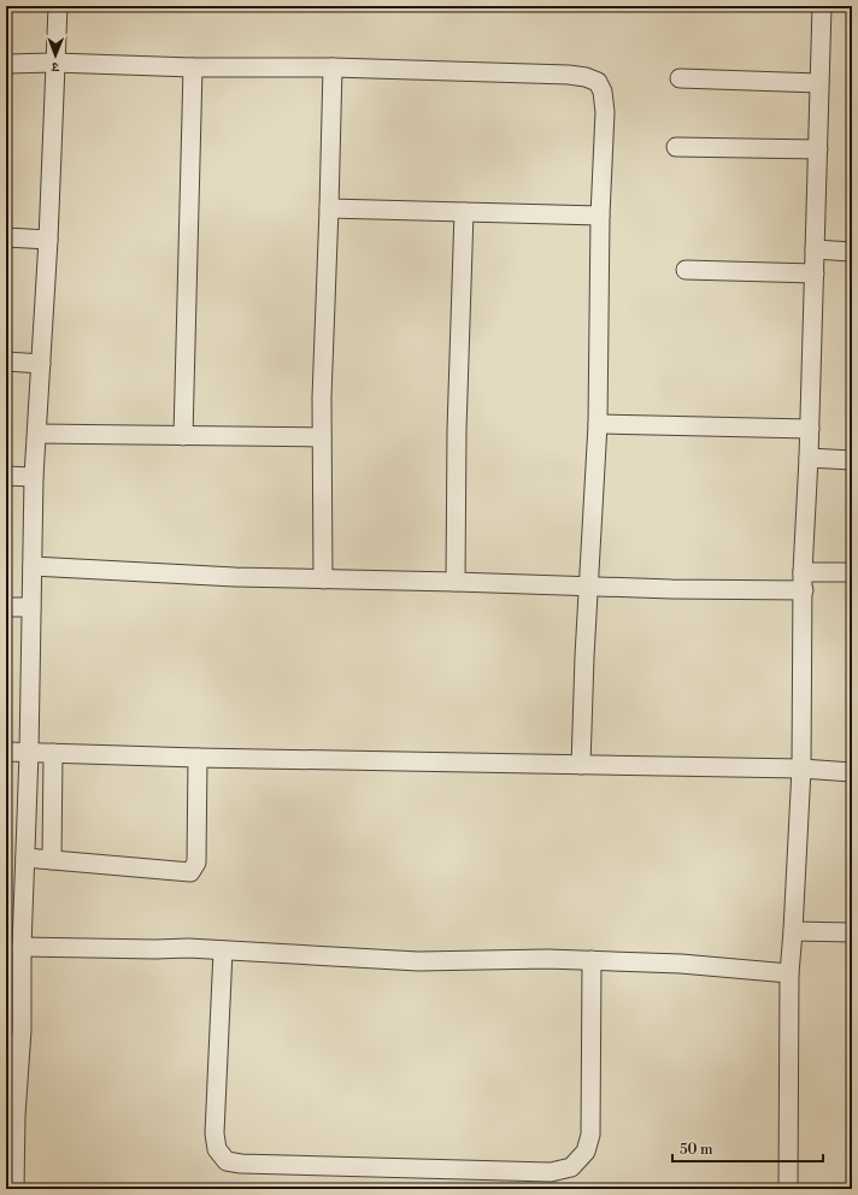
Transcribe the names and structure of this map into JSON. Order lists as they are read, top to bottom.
{
  "scale_bar": "50 m",
  "north": "bottom"
}
